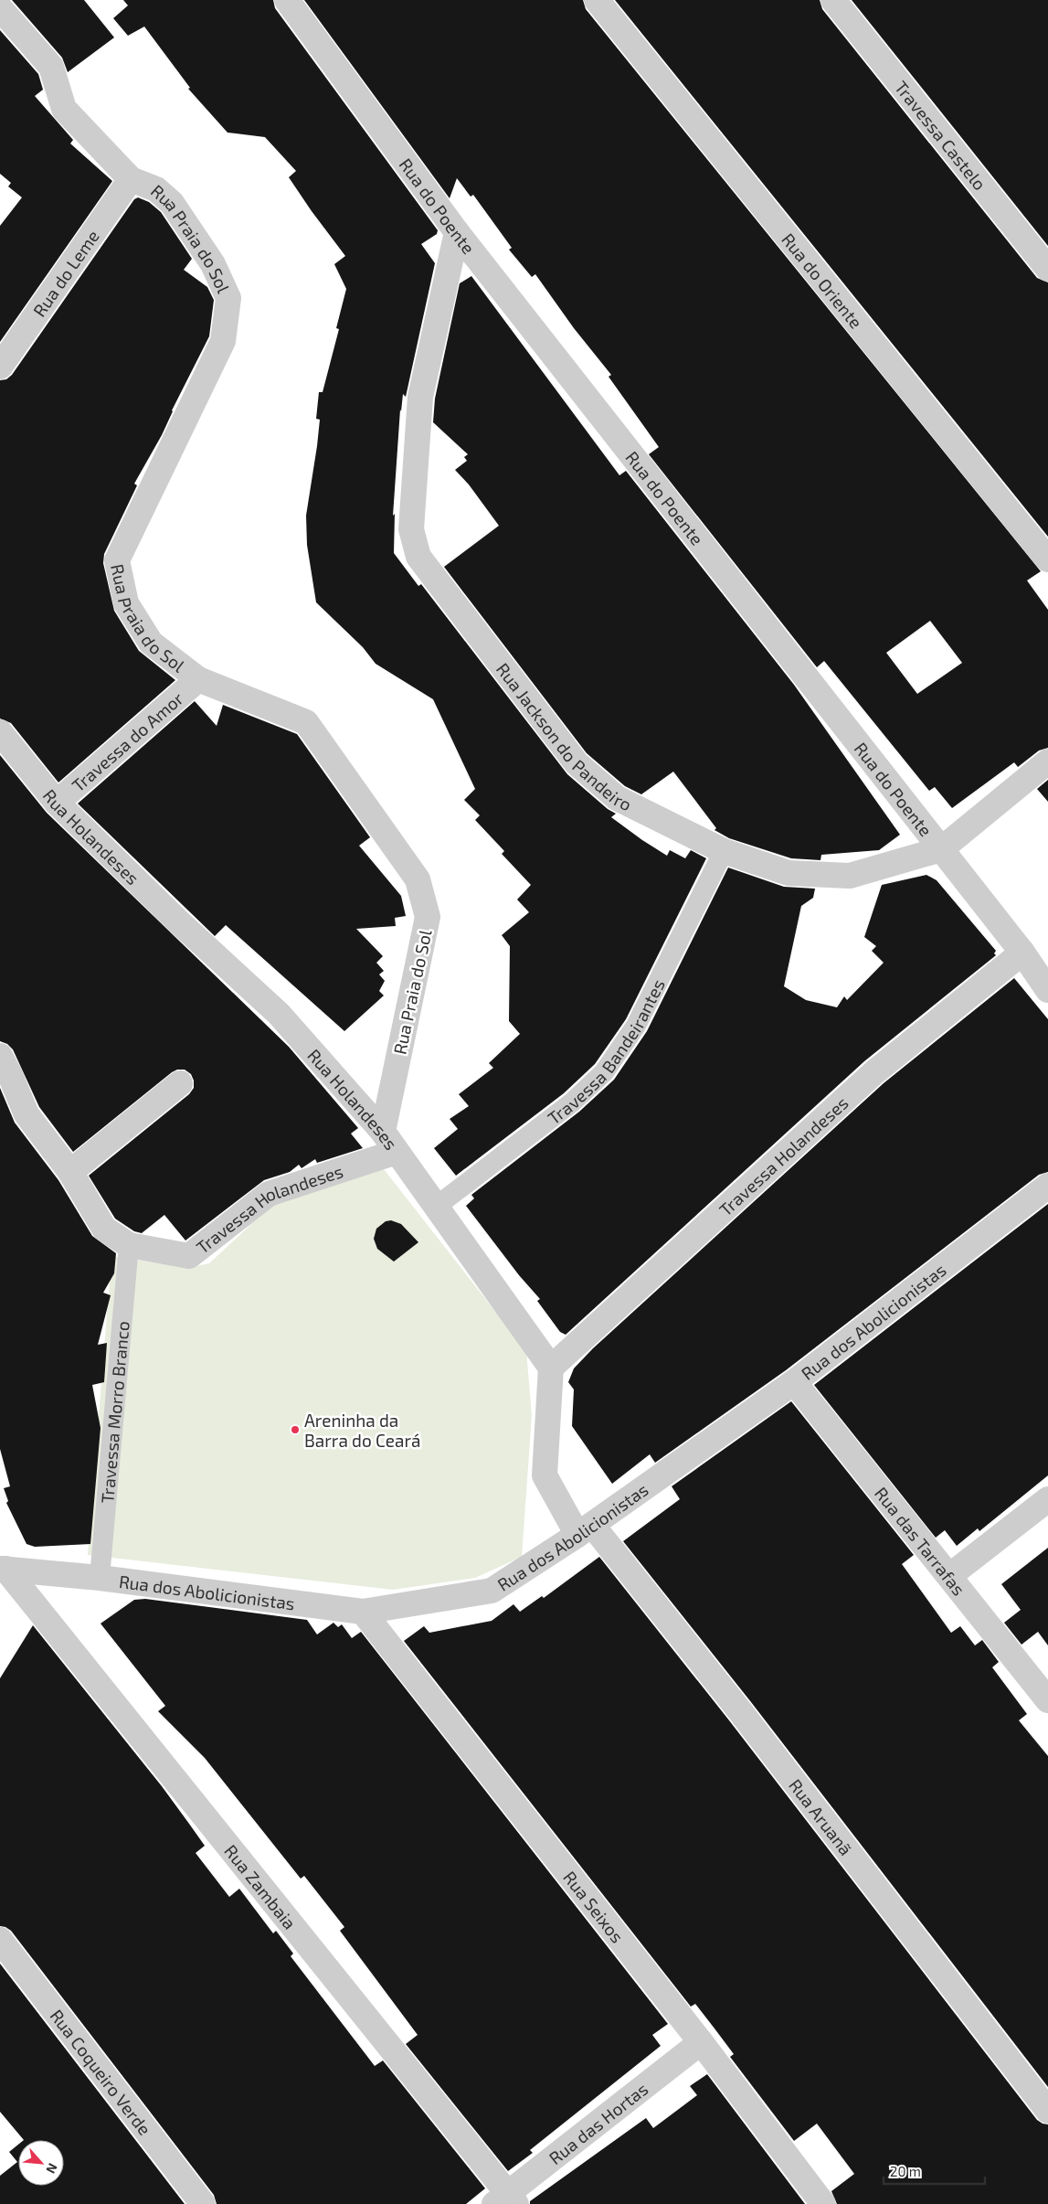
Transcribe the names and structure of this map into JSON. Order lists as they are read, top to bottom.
{
  "streets": {
    "street": [
      "Travessa Castelo",
      "Rua do Poente",
      "Rua Praia do Sol",
      "Rua do Leme",
      "Rua do Oriente",
      "Rua Jackson do Pandeiro",
      "Travessa do Amor",
      "Rua Holandeses",
      "Travessa Holandeses",
      "Rua dos Abolicionistas",
      "Rua das Tarrafas",
      "Rua Aruanã",
      "Rua Zambaia",
      "Rua Seixos",
      "Rua Coqueiro Verde",
      "Rua das Hortas"
    ],
    "lane": ["Travessa Bandeirantes", "Travessa Morro Branco"]
  },
  "crossings": [
    ["Rua do Poente", "Rua Jackson do Pandeiro"],
    ["Rua do Poente", "Travessa Holandeses"],
    ["Rua Praia do Sol", "Rua do Leme"],
    ["Rua Praia do Sol", "Travessa do Amor"],
    ["Rua Praia do Sol", "Rua Holandeses"],
    ["Rua Praia do Sol", "Travessa Holandeses"],
    ["Rua Jackson do Pandeiro", "Travessa Bandeirantes"],
    ["Travessa do Amor", "Rua Holandeses"],
    ["Rua Holandeses", "Travessa Bandeirantes"],
    ["Rua Holandeses", "Travessa Holandeses"],
    ["Travessa Holandeses", "Travessa Morro Branco"],
    ["Rua dos Abolicionistas", "Travessa Morro Branco"],
    ["Rua dos Abolicionistas", "Rua das Tarrafas"],
    ["Rua dos Abolicionistas", "Rua Aruanã"],
    ["Rua dos Abolicionistas", "Rua Zambaia"],
    ["Rua dos Abolicionistas", "Rua Seixos"],
    ["Rua Zambaia", "Rua das Hortas"],
    ["Rua Seixos", "Rua das Hortas"]
  ],
  "places": ["Areninha da Barra do Ceará"],
  "scale_bar": "20 m",
  "north": "bottom right"
}
